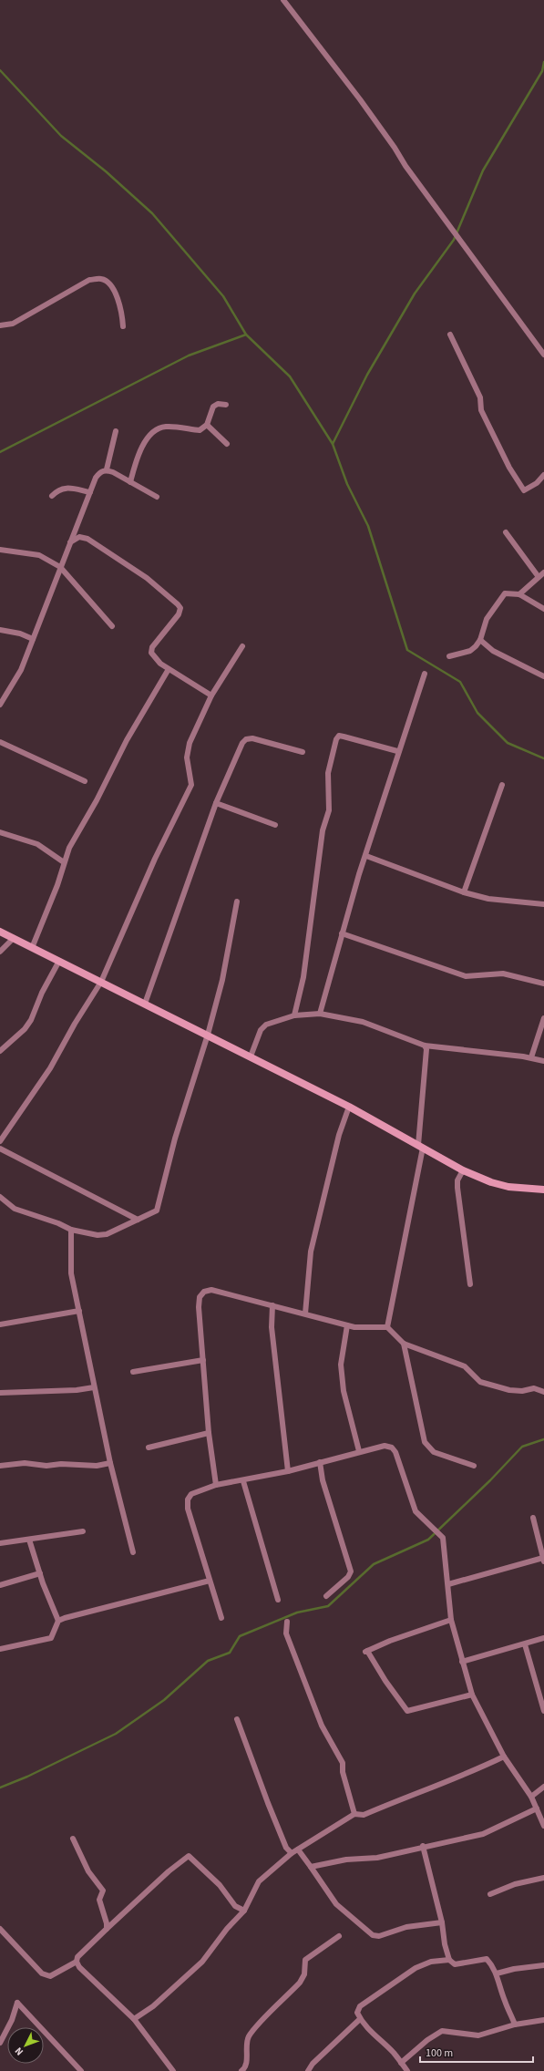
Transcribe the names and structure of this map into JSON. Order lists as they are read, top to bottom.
{
  "scale_bar": "100 m",
  "north": "bottom left"
}
